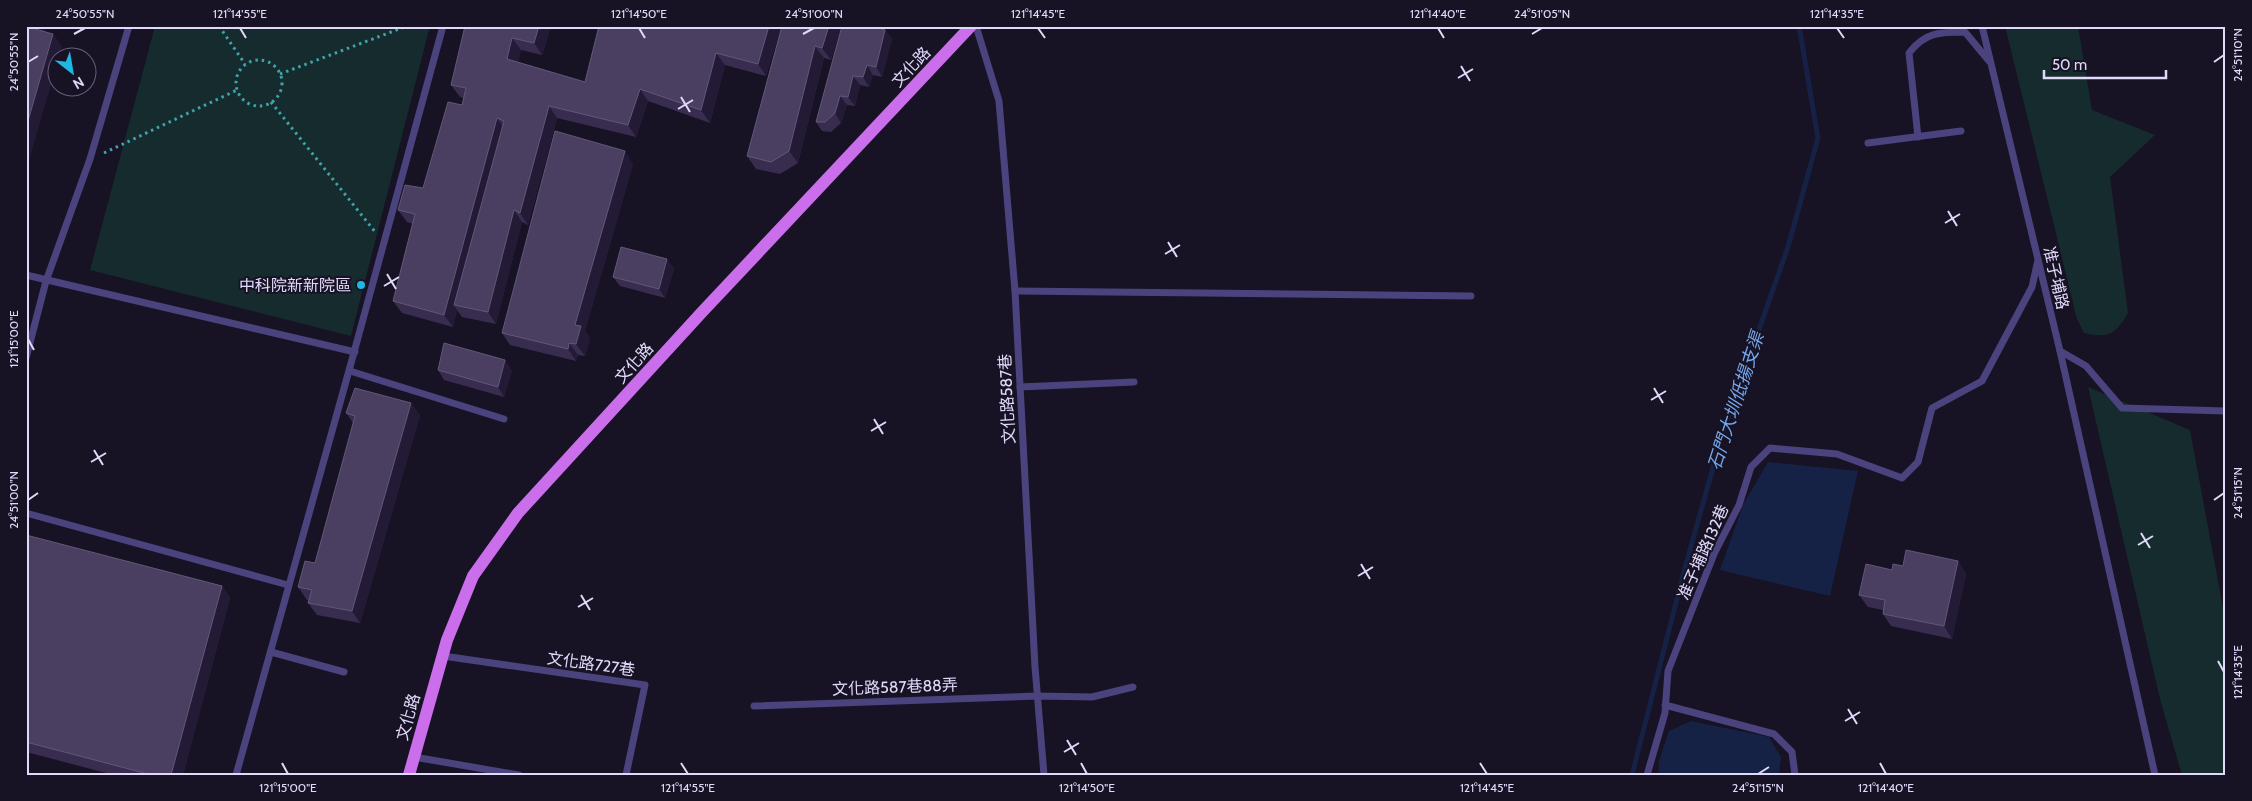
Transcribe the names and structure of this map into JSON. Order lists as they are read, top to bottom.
{
  "streets": {
    "main road": ["文化路"],
    "lane": [
      "准子埔路",
      "文化路587巷",
      "准子埔路132巷",
      "文化路727巷",
      "文化路587巷88弄"
    ]
  },
  "crossings": [
    ["文化路", "文化路727巷"],
    ["准子埔路", "准子埔路132巷"],
    ["文化路587巷", "文化路587巷88弄"]
  ],
  "water": ["石門大圳低揚支渠"],
  "places": ["中科院新新院區"],
  "scale_bar": "50 m",
  "north": "bottom right",
  "coordinates": [
    "24°50'55\"N",
    "121°14'55\"E",
    "121°14'50\"E",
    "24°51'00\"N",
    "121°14'45\"E",
    "121°14'40\"E",
    "24°51'05\"N",
    "121°14'35\"E",
    "24°51'10\"N",
    "121°15'00\"E",
    "24°51'15\"N"
  ]
}
